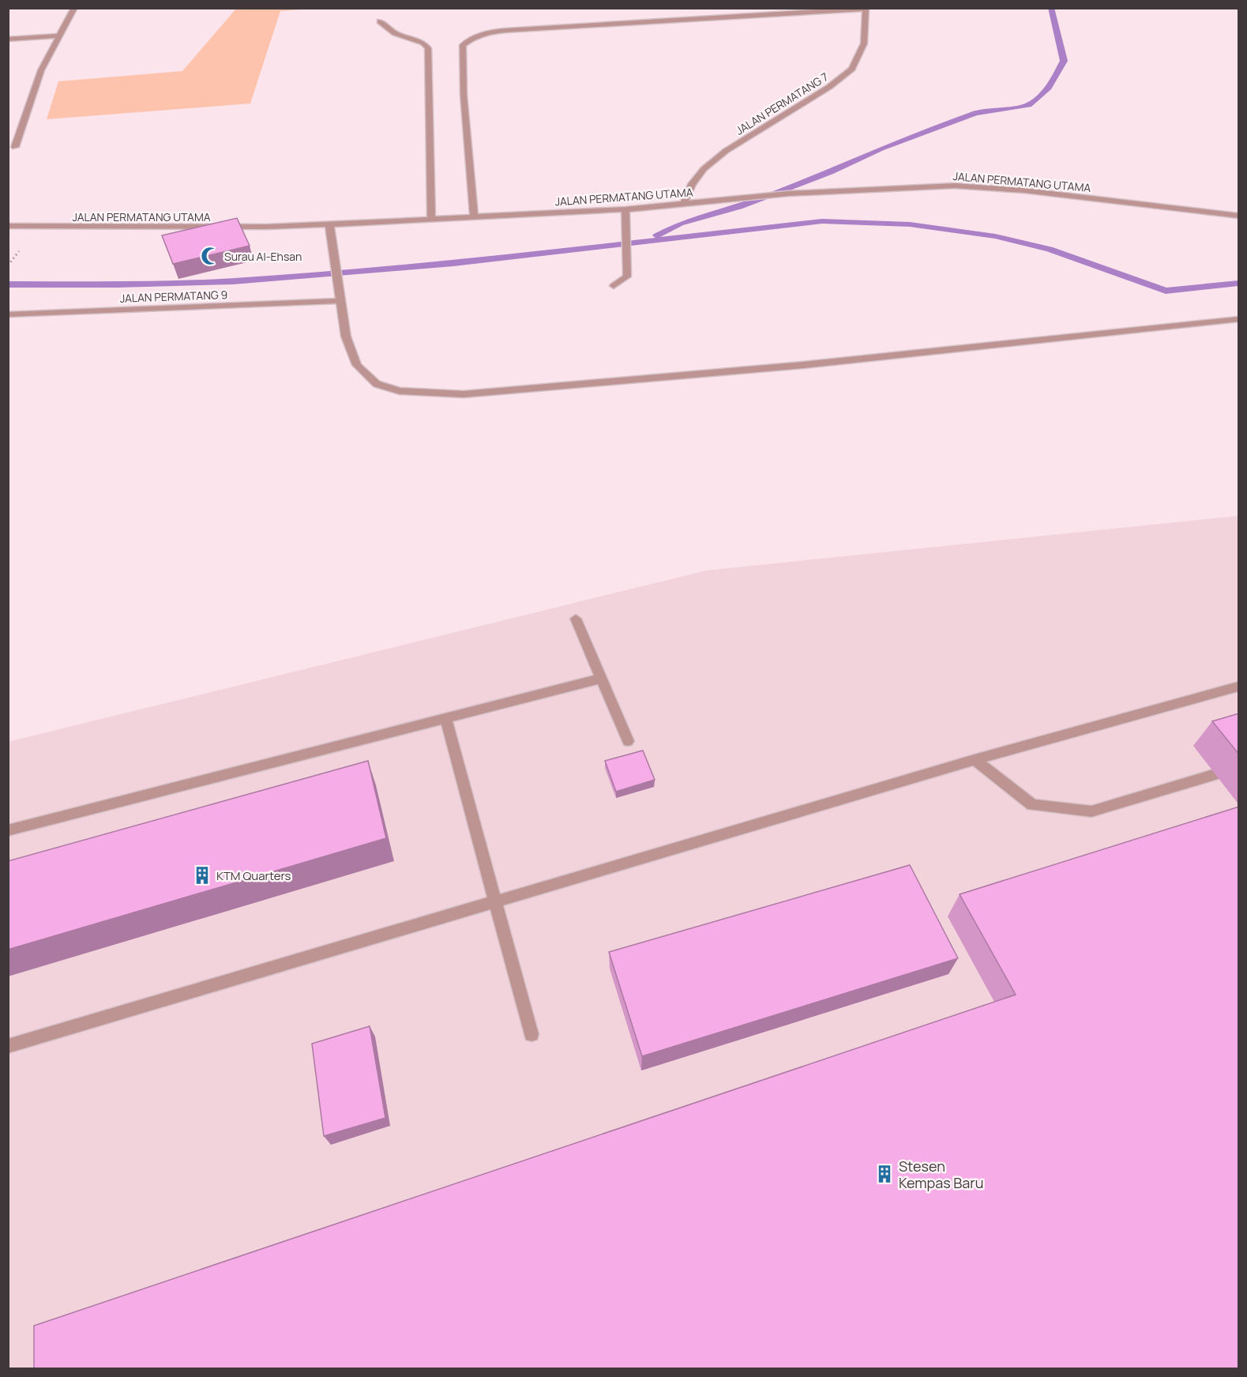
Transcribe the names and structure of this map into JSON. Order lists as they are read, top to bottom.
{
  "streets": {
    "street": ["JALAN PERMATANG 7", "JALAN PERMATANG UTAMA", "JALAN PERMATANG 9"]
  },
  "crossings": [
    ["JALAN PERMATANG 7", "JALAN PERMATANG UTAMA"]
  ],
  "places": {
    "mosque": ["Surau Al-Ehsan"],
    "building": ["KTM Quarters", "Stesen Kempas Baru"]
  }
}
